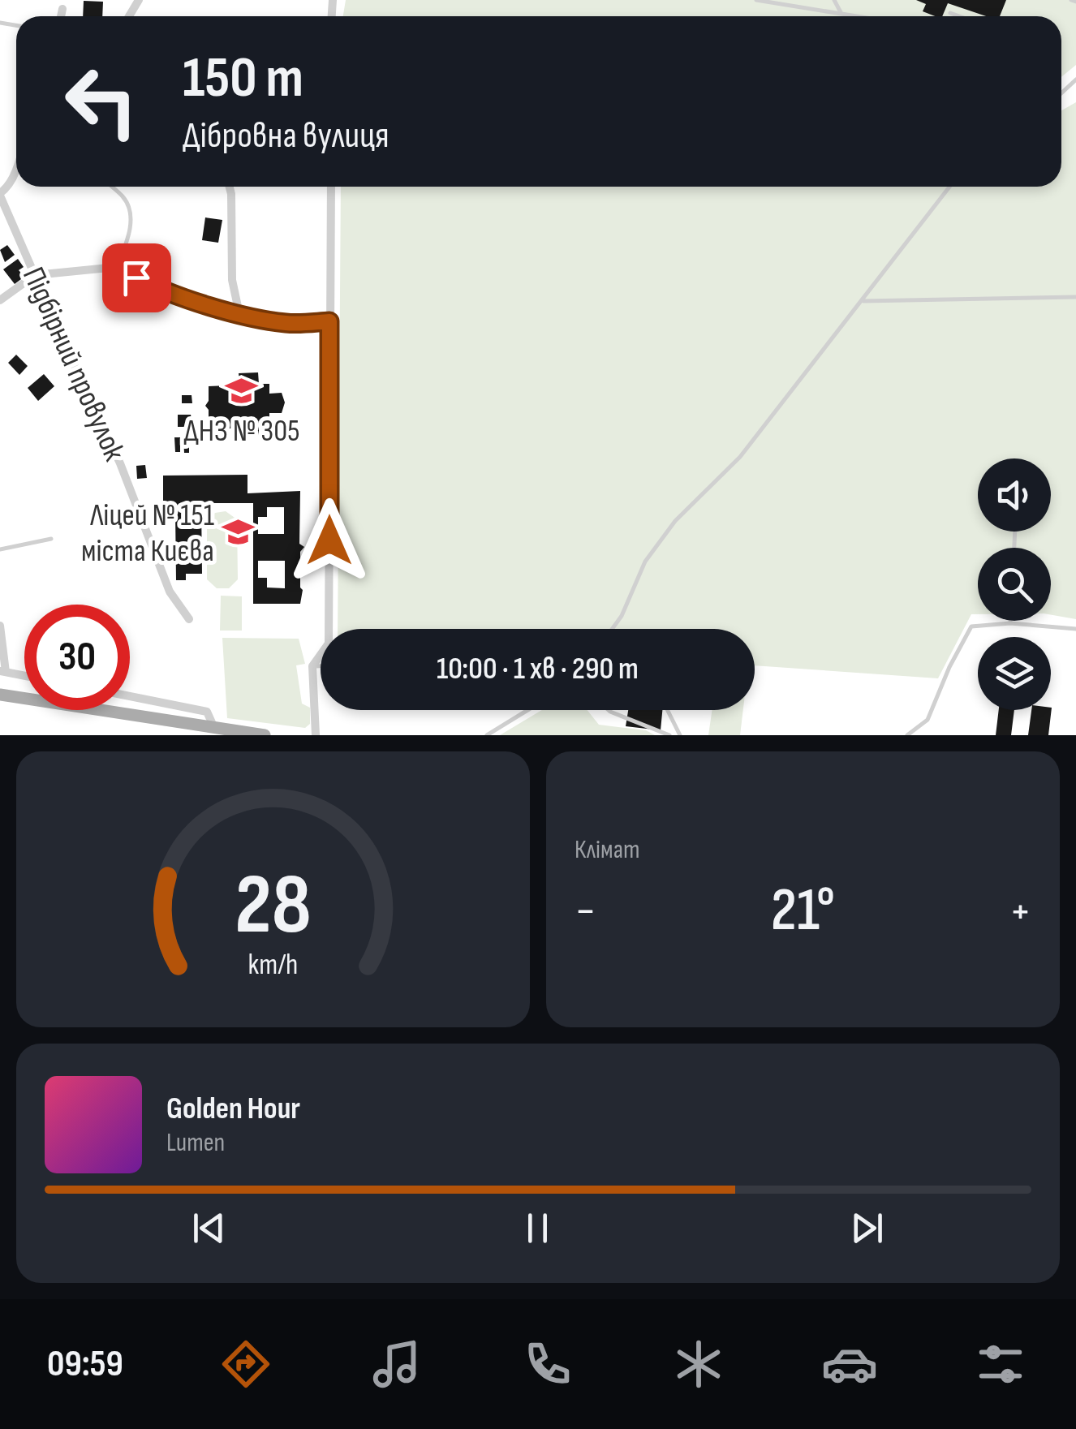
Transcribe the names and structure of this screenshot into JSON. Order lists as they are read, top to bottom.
{
  "streets": {
    "street": ["Підбірний провулок"]
  },
  "places": {
    "school or university": ["ДНЗ № 305", "Ліцей № 151 міста Києва"]
  },
  "page": {
    "turn": ["150 m", "Дібровна вулиця"],
    "limit": "30",
    "trip": "10:00 · 1 хв · 290 m",
    "tile": "Клімат",
    "heat": ["−", "21°", "+"],
    "song": ["Golden Hour", "Lumen"],
    "tabs": "09:59",
    "gauge": ["28", "km/h"]
  }
}
